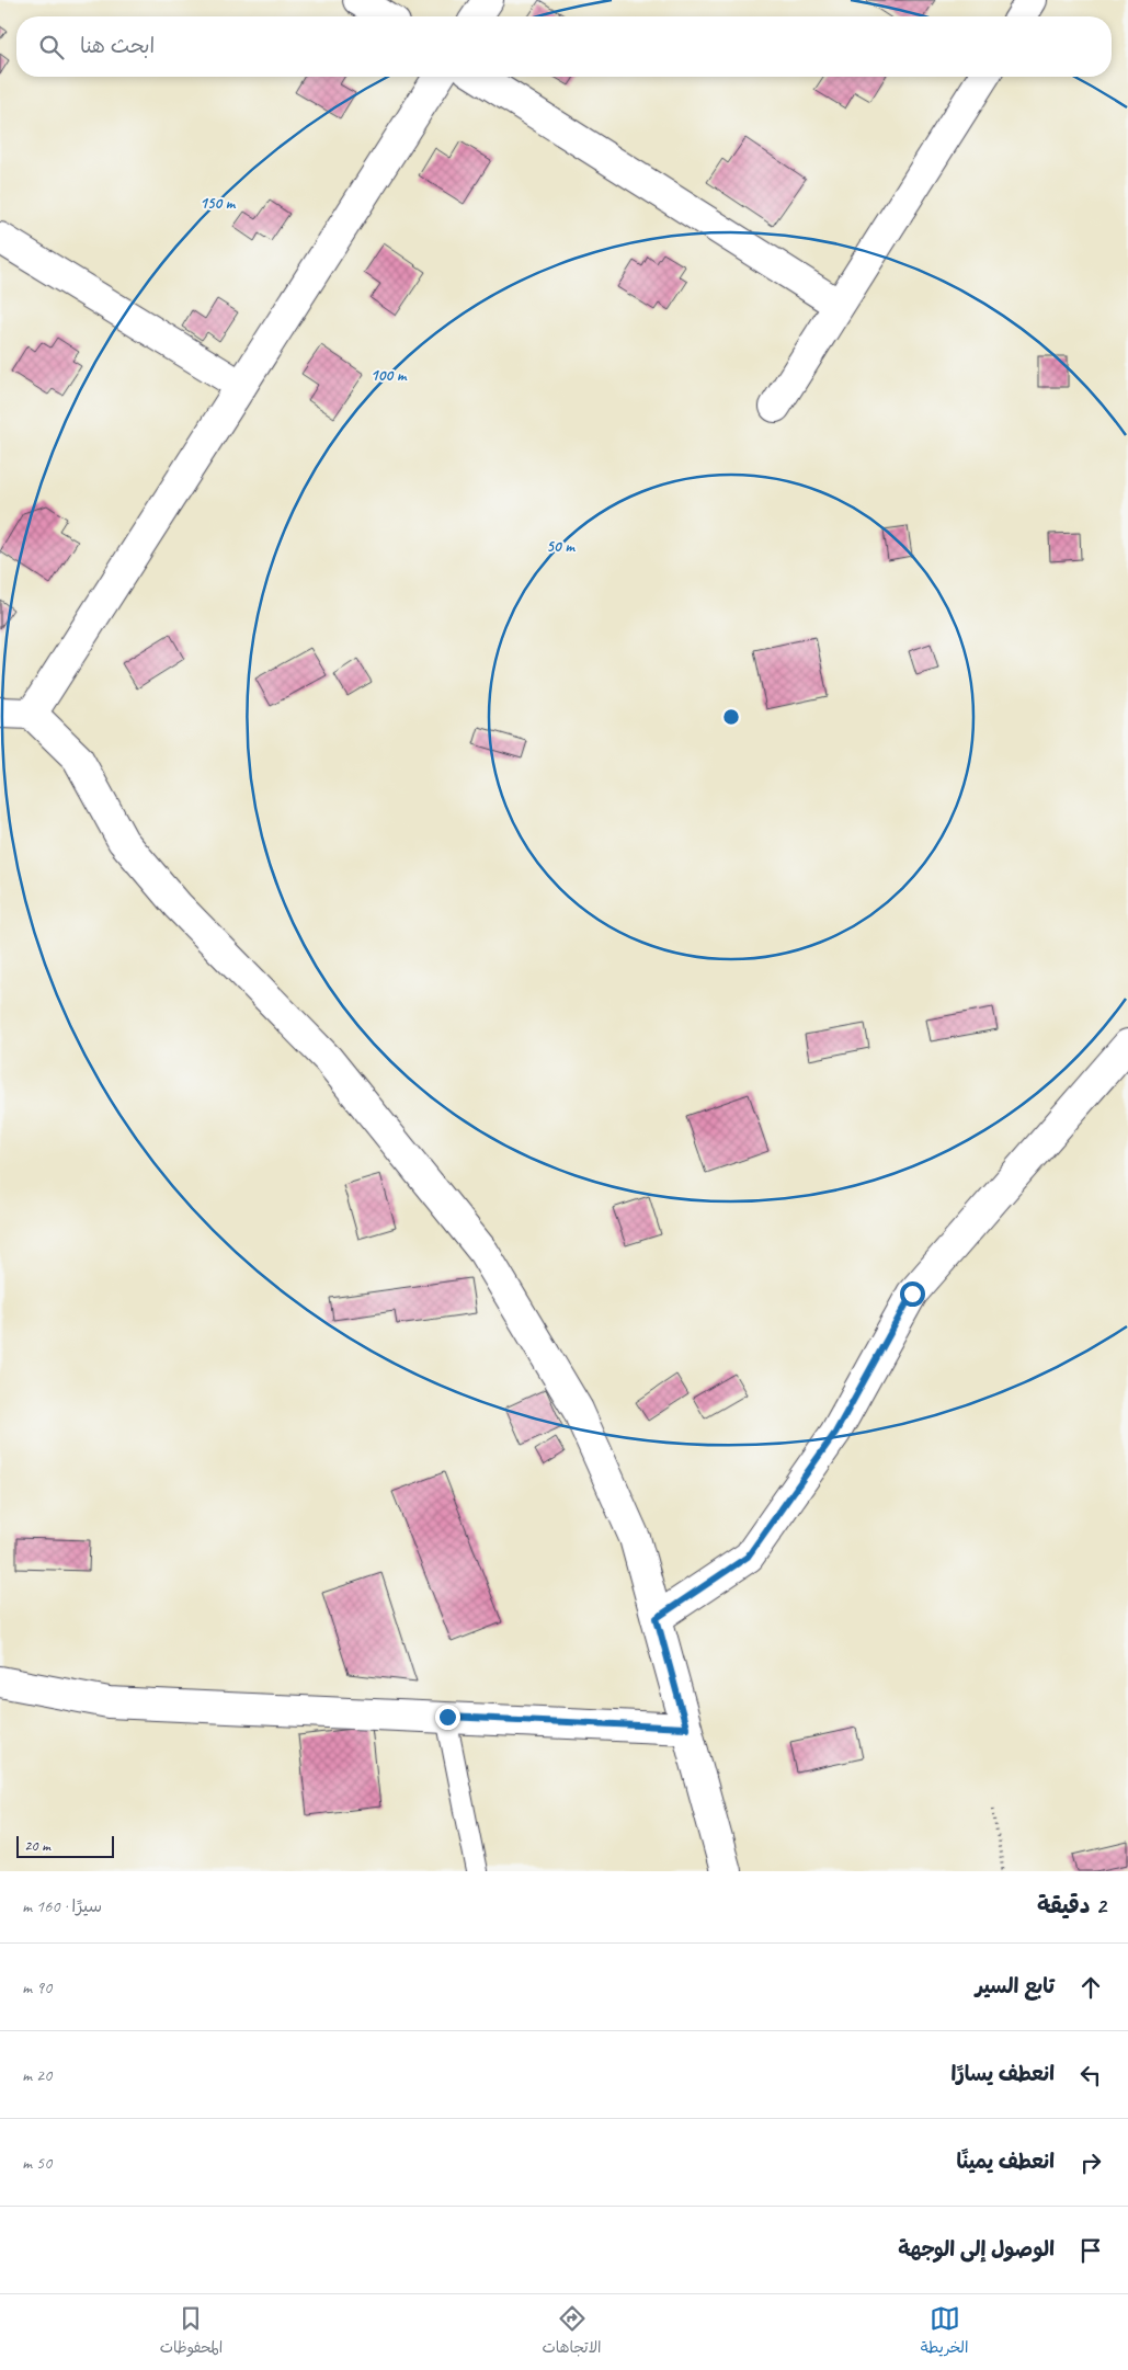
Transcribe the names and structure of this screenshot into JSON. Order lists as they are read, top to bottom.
{
  "scale_bar": "20 m",
  "page": {
    "search": "ابحث هنا",
    "scale": "20 m",
    "heading": ["2 دقيقة", "سيرًا · 160 m"],
    "list": [
      ["تابع السير", "90 m"],
      ["انعطف يسارًا", "20 m"],
      ["انعطف يمينًا", "50 m"],
      "الوصول إلى الوجهة"
    ],
    "nav": ["الخريطة", "الاتجاهات", "المحفوظات"]
  },
  "rings": ["150 m", "100 m", "50 m"]
}
